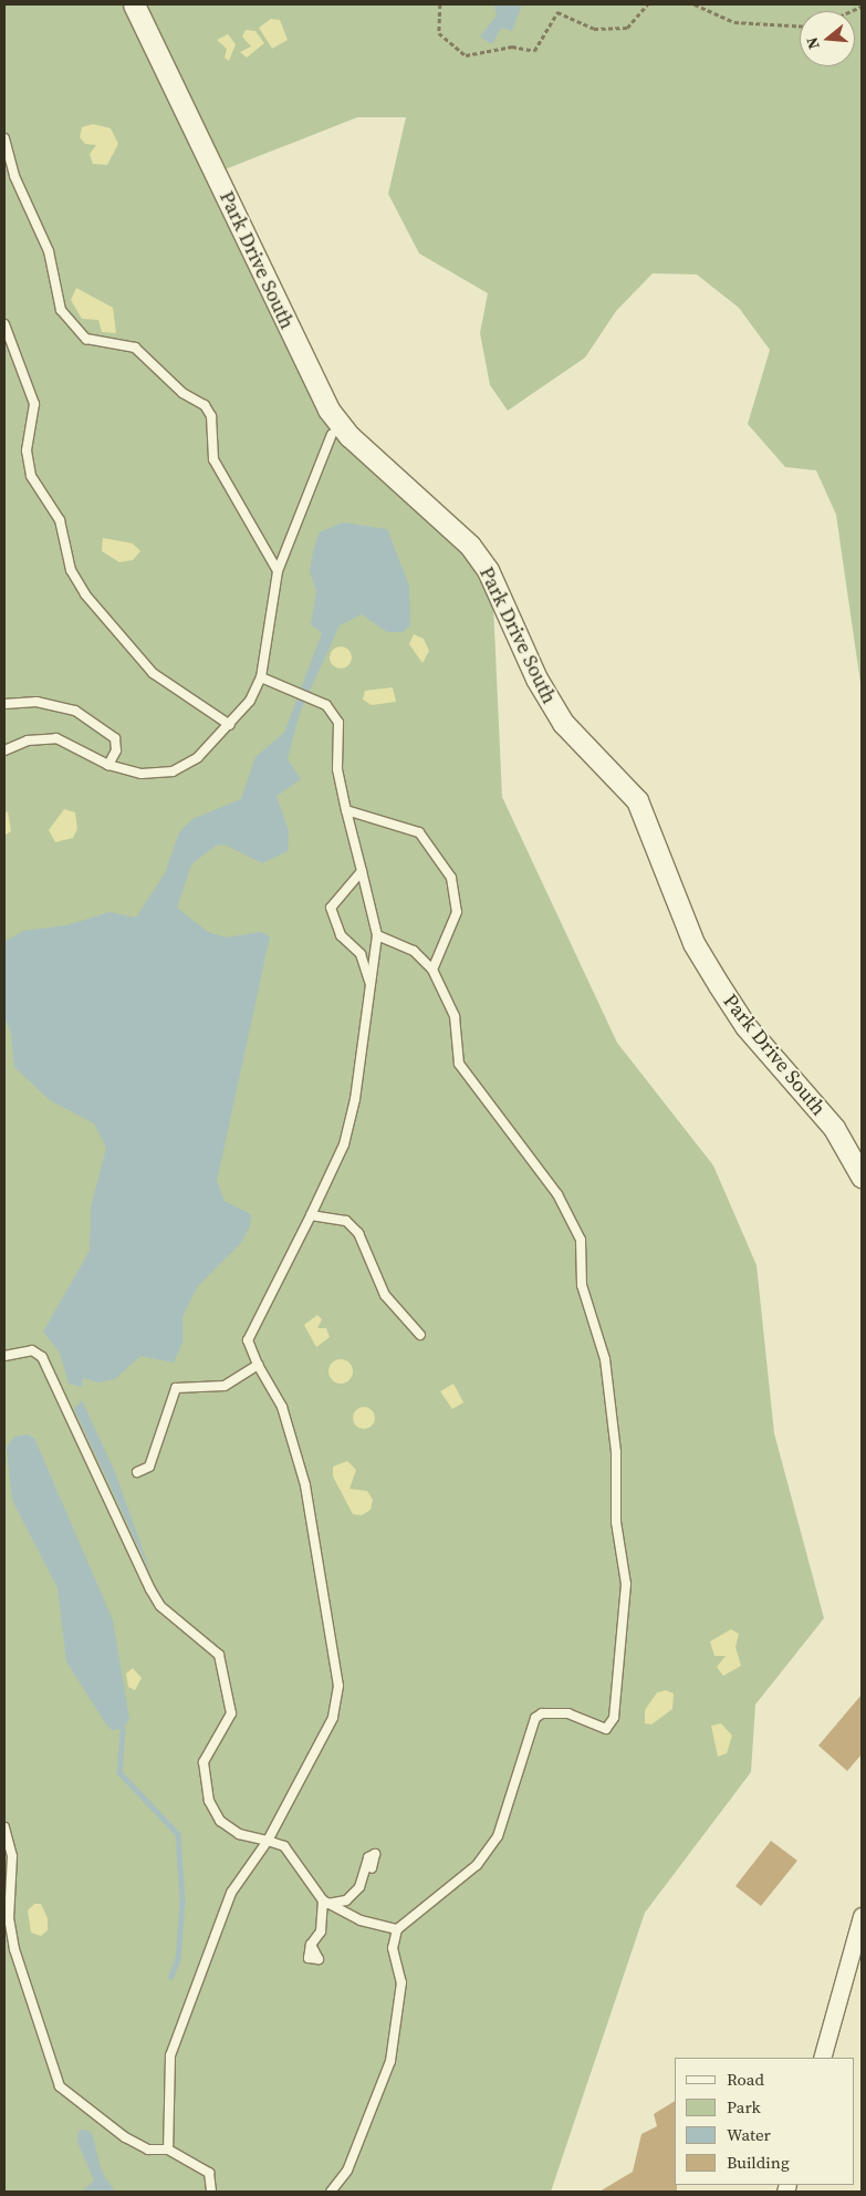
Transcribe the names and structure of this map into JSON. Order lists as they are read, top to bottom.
{
  "streets": {
    "street": ["Park Drive South"]
  },
  "legend": [
    "Road",
    "Park",
    "Water",
    "Building"
  ],
  "north": "left"
}
